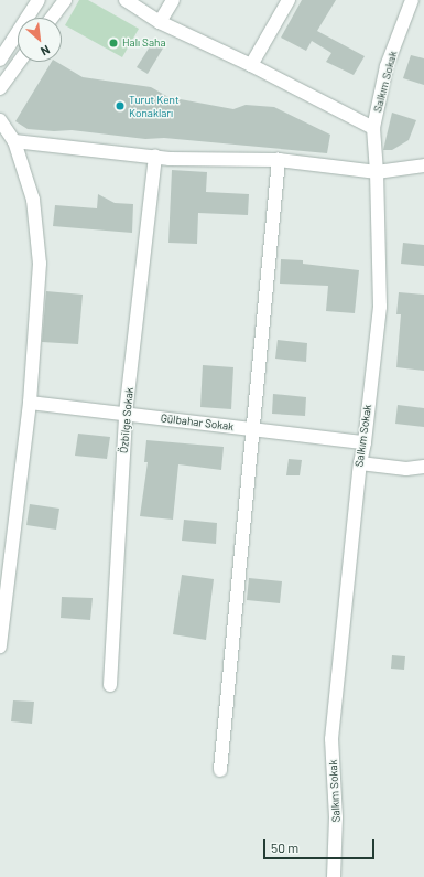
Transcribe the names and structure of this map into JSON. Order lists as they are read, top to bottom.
{
  "streets": {
    "street": ["Salkım Sokak", "Özbilge Sokak", "Gülbahar Sokak"]
  },
  "crossings": [
    ["Salkım Sokak", "Gülbahar Sokak"],
    ["Özbilge Sokak", "Gülbahar Sokak"]
  ],
  "places": ["Halı Saha", "Turut Kent Konakları"],
  "scale_bar": "50 m",
  "north": "bottom right"
}
